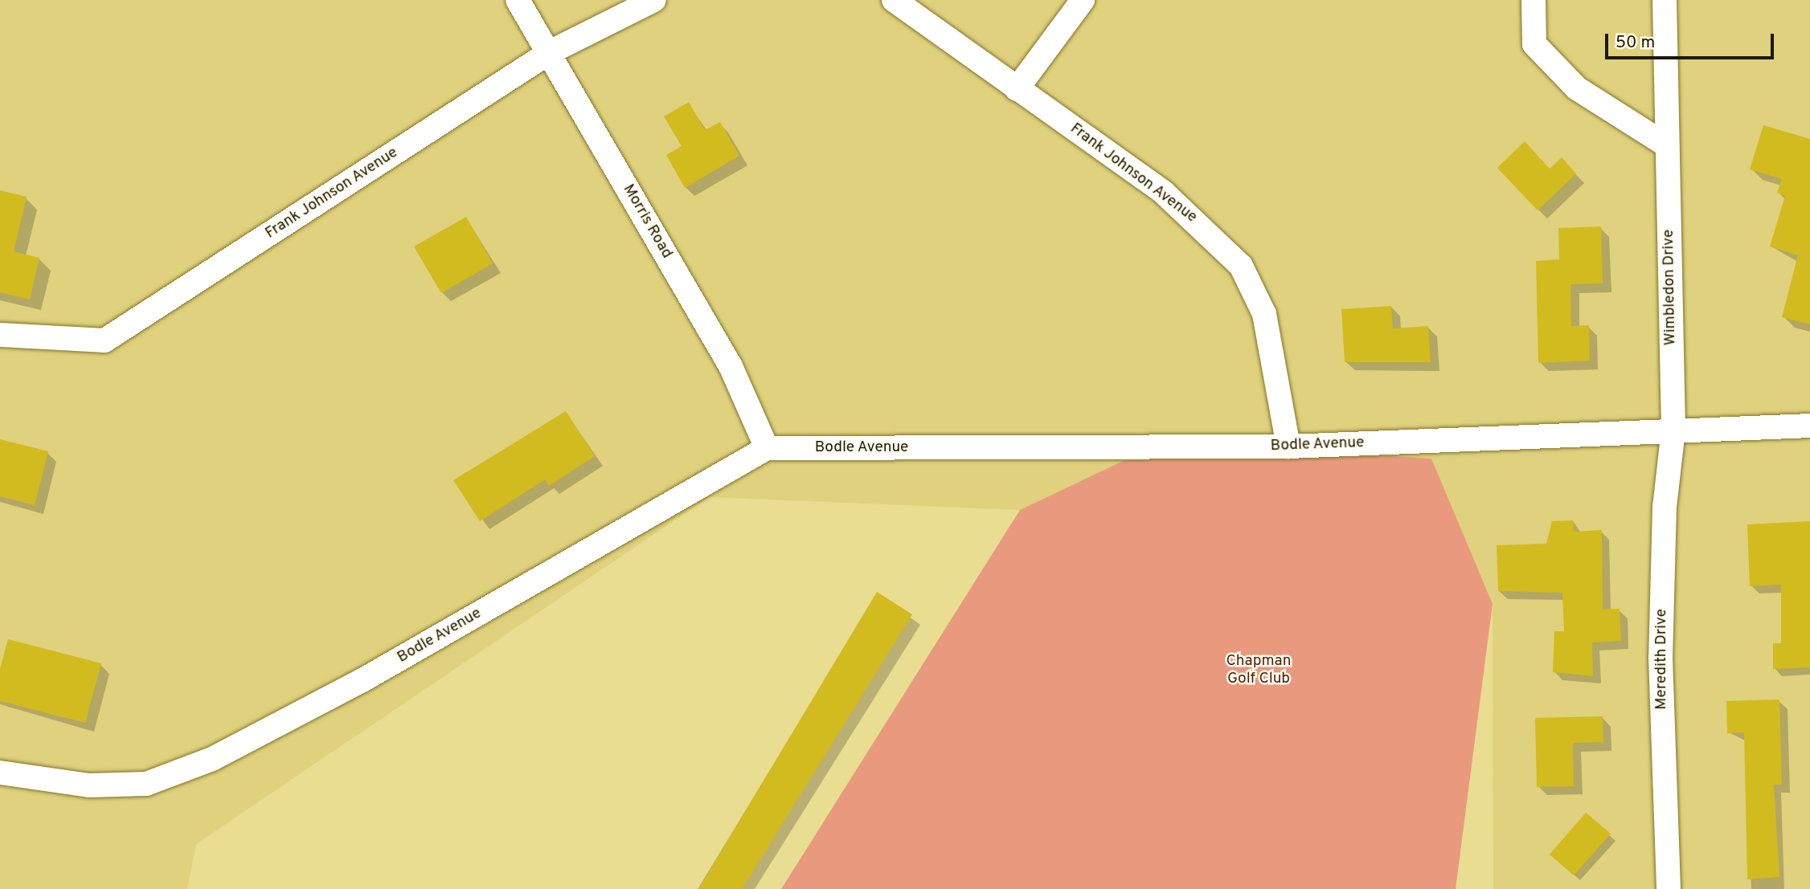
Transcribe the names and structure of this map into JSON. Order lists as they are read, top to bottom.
{
  "streets": {
    "street": [
      "Frank Johnson Avenue",
      "Morris Road",
      "Wimbledon Drive",
      "Bodle Avenue",
      "Meredith Drive"
    ]
  },
  "crossings": [
    ["Frank Johnson Avenue", "Morris Road"],
    ["Frank Johnson Avenue", "Bodle Avenue"],
    ["Morris Road", "Bodle Avenue"],
    ["Wimbledon Drive", "Bodle Avenue"],
    ["Wimbledon Drive", "Meredith Drive"],
    ["Bodle Avenue", "Meredith Drive"]
  ],
  "parks": ["Chapman Golf Club"],
  "scale_bar": "50 m"
}
